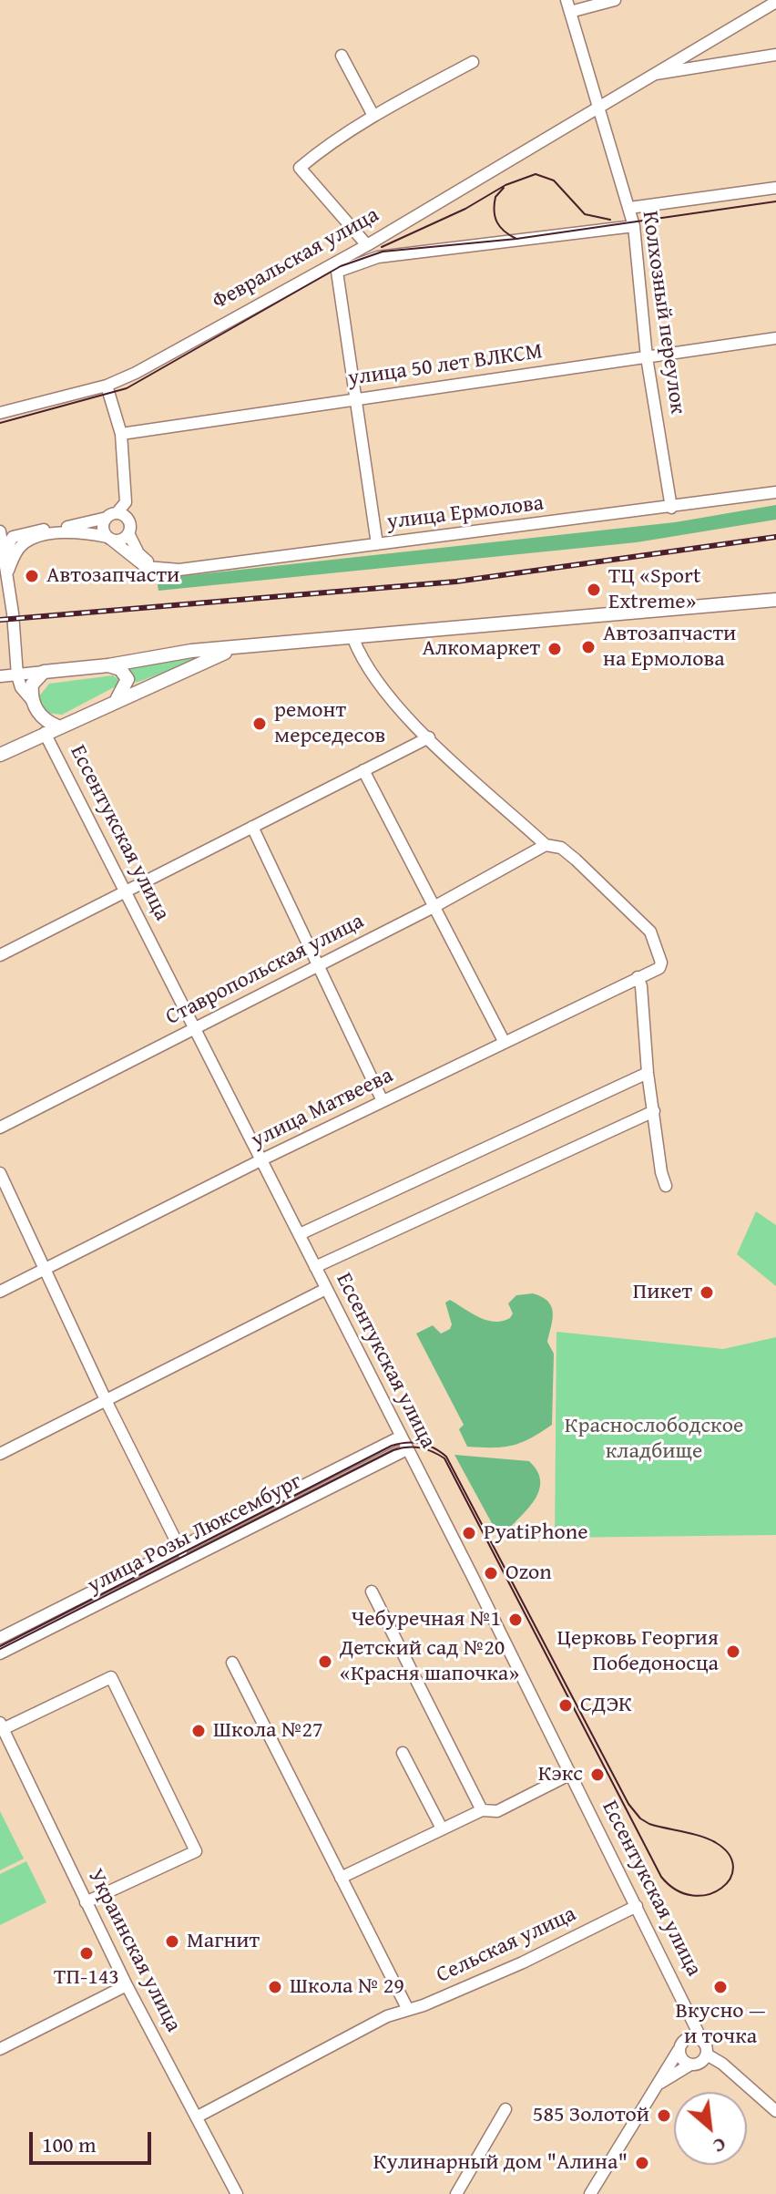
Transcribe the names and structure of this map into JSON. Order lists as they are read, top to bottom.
{
  "streets": {
    "street": [
      "Февральская улица",
      "Колхозный переулок",
      "улица 50 лет ВЛКСМ",
      "улица Ермолова",
      "Ессентукская улица",
      "Ставропольская улица",
      "улица Матвеева",
      "улица Розы Люксембург",
      "Сельская улица",
      "Украинская улица"
    ]
  },
  "crossings": [
    ["Февральская улица", "Колхозный переулок"],
    ["Февральская улица", "улица 50 лет ВЛКСМ"],
    ["Колхозный переулок", "улица 50 лет ВЛКСМ"],
    ["Колхозный переулок", "улица Ермолова"],
    ["Ессентукская улица", "Ставропольская улица"],
    ["Ессентукская улица", "улица Матвеева"],
    ["Ессентукская улица", "улица Розы Люксембург"],
    ["Ессентукская улица", "Сельская улица"],
    ["Ставропольская улица", "улица Матвеева"],
    ["Сельская улица", "Украинская улица"]
  ],
  "parks": ["Краснослободское кладбище"],
  "places": [
    "Автозапчасти",
    "ТЦ «Sport Extreme»",
    "Автозапчасти на Ермолова",
    "Алкомаркет",
    "ремонт мерседесов",
    "Пикет",
    "PyatiPhone",
    "Ozon",
    "Чебуречная №1",
    "Церковь Георгия Победоносца",
    "Детский сад №20 «Красня шапочка»",
    "СДЭК",
    "Школа №27",
    "Кэкс",
    "Магнит",
    "ТП-143",
    "Школа № 29",
    "Вкусно — и точка",
    "585 Золотой",
    "Кулинарный дом \"Алина\""
  ],
  "scale_bar": "100 m",
  "north": "bottom right"
}
